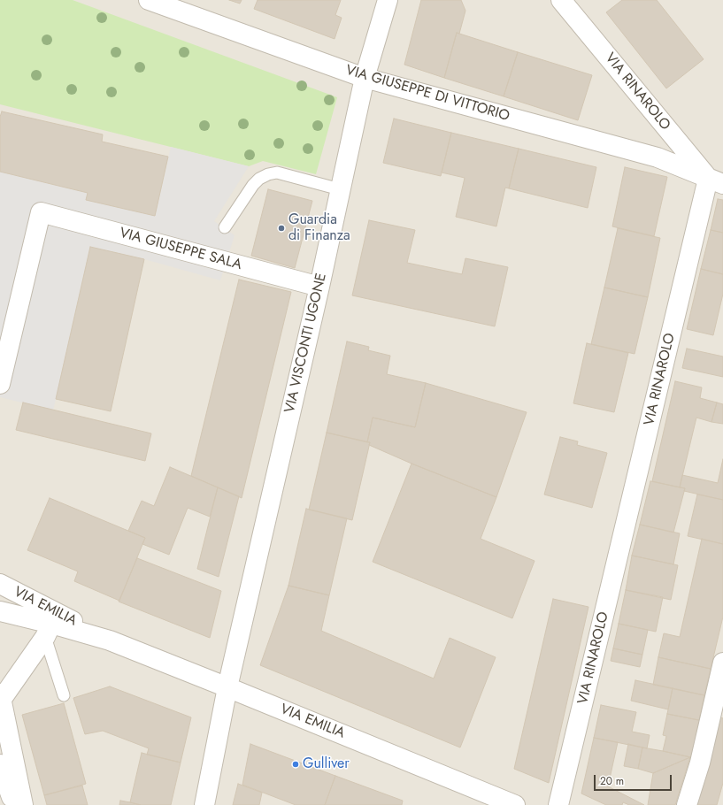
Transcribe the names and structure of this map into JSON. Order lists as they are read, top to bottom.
{
  "streets": {
    "street": [
      "VIA RINAROLO",
      "VIA GIUSEPPE DI VITTORIO",
      "VIA GIUSEPPE SALA",
      "VIA VISCONTI UGONE",
      "VIA EMILIA"
    ]
  },
  "crossings": [
    ["VIA RINAROLO", "VIA GIUSEPPE DI VITTORIO"],
    ["VIA GIUSEPPE DI VITTORIO", "VIA VISCONTI UGONE"],
    ["VIA GIUSEPPE SALA", "VIA VISCONTI UGONE"],
    ["VIA VISCONTI UGONE", "VIA EMILIA"]
  ],
  "places": ["Guardia di Finanza", "Gulliver"],
  "scale_bar": "20 m"
}
